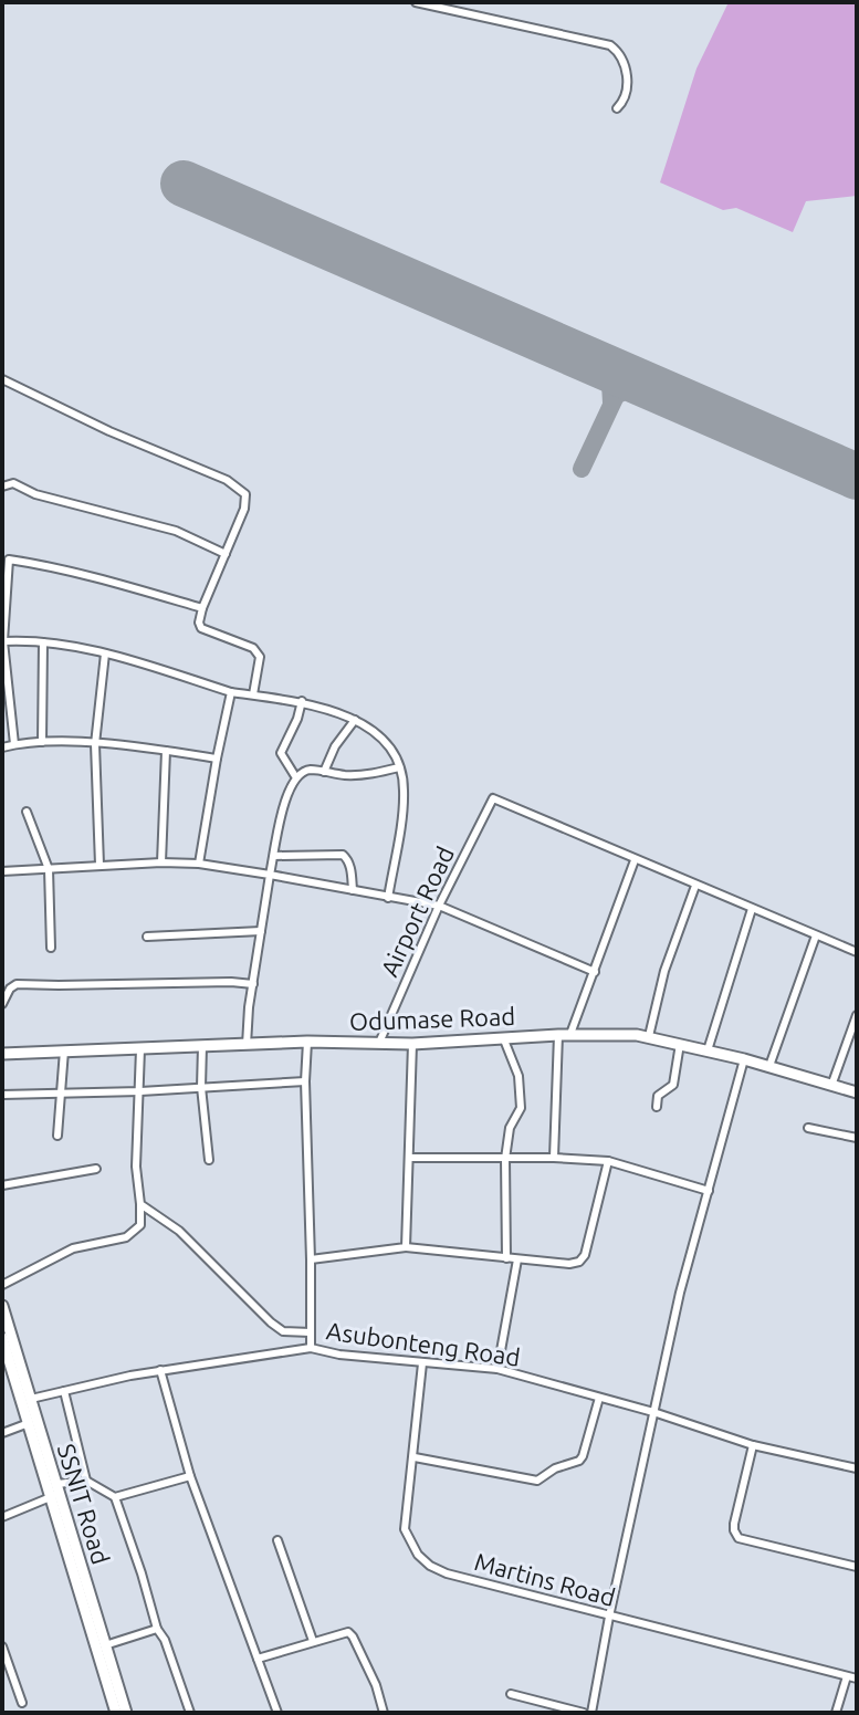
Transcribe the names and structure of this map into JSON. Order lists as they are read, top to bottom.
{
  "streets": {
    "main road": ["Odumase Road", "SSNIT Road"],
    "street": ["Airport Road", "Asubonteng Road", "Martins Road"]
  },
  "crossings": [
    ["Airport Road", "Odumase Road"],
    ["Asubonteng Road", "SSNIT Road"],
    ["Asubonteng Road", "Martins Road"]
  ]
}
